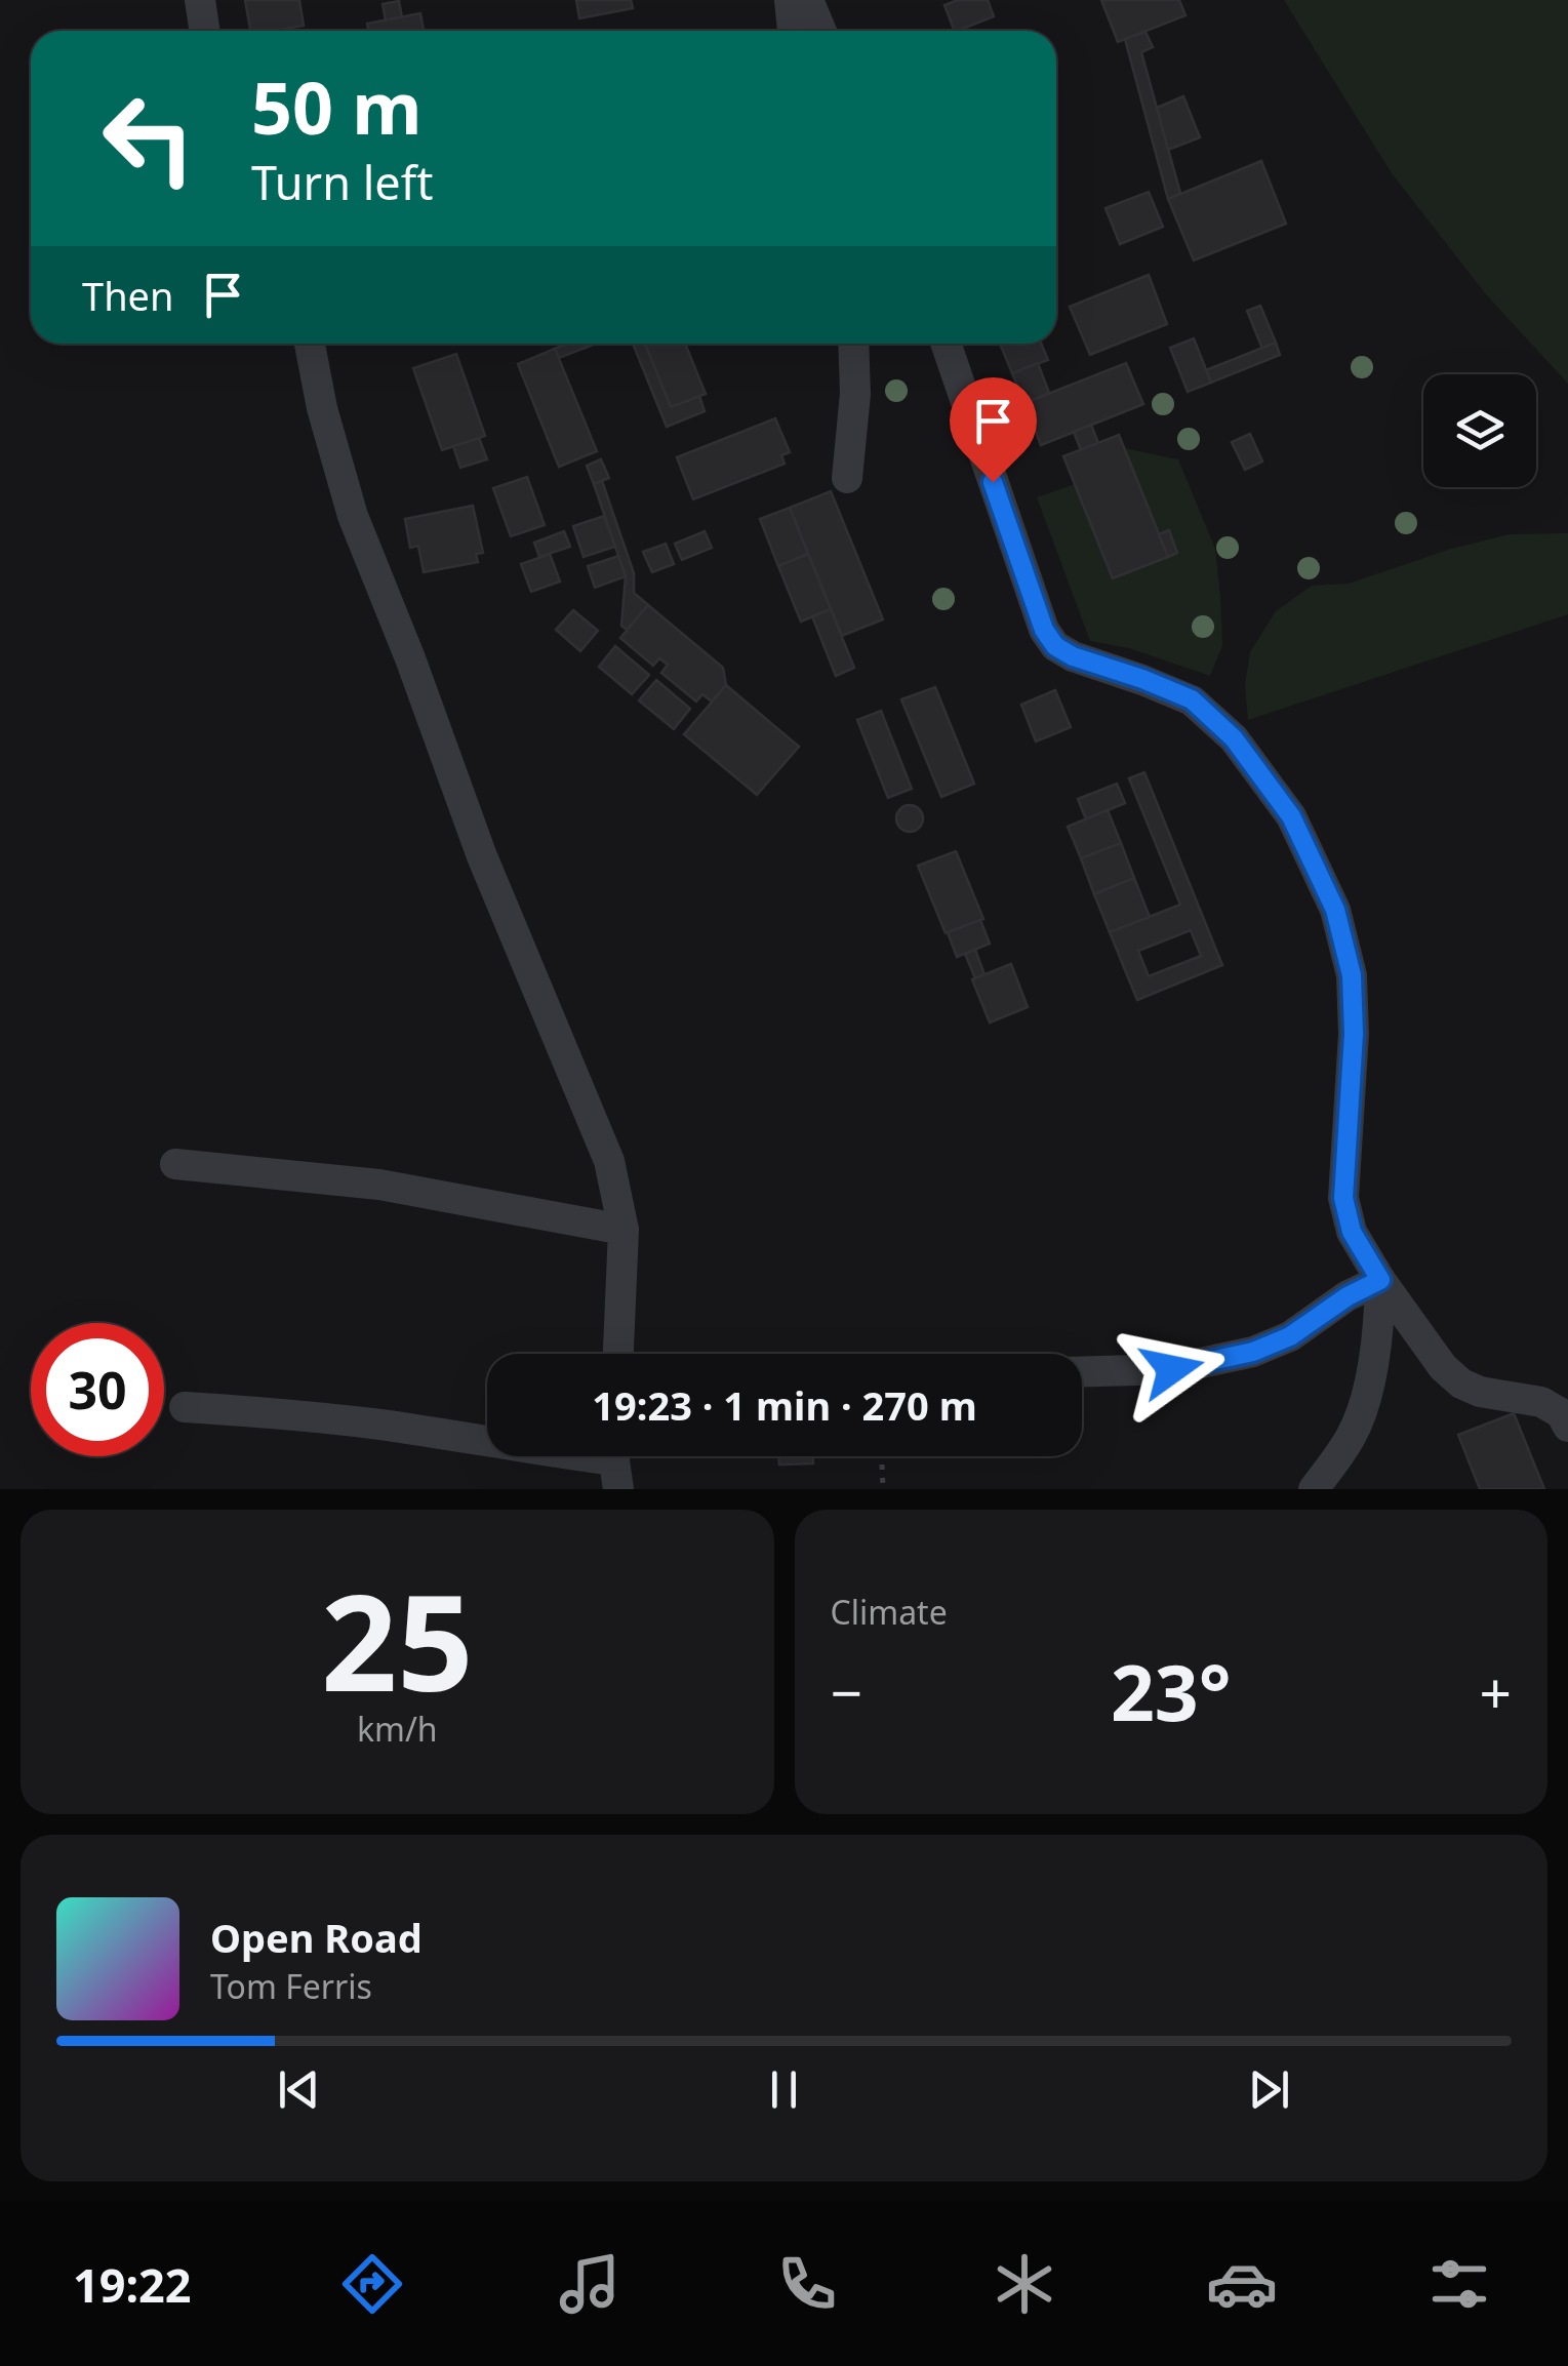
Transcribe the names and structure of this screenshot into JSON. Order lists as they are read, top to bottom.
{
  "page": {
    "turn": ["50 m", "Turn left"],
    "then": "Then",
    "limit": "30",
    "trip": "19:23 · 1 min · 270 m",
    "tile": [
      ["25", "km/h"],
      "Climate"
    ],
    "heat": ["−", "23°", "+"],
    "song": ["Open Road", "Tom Ferris"],
    "tabs": "19:22"
  }
}
